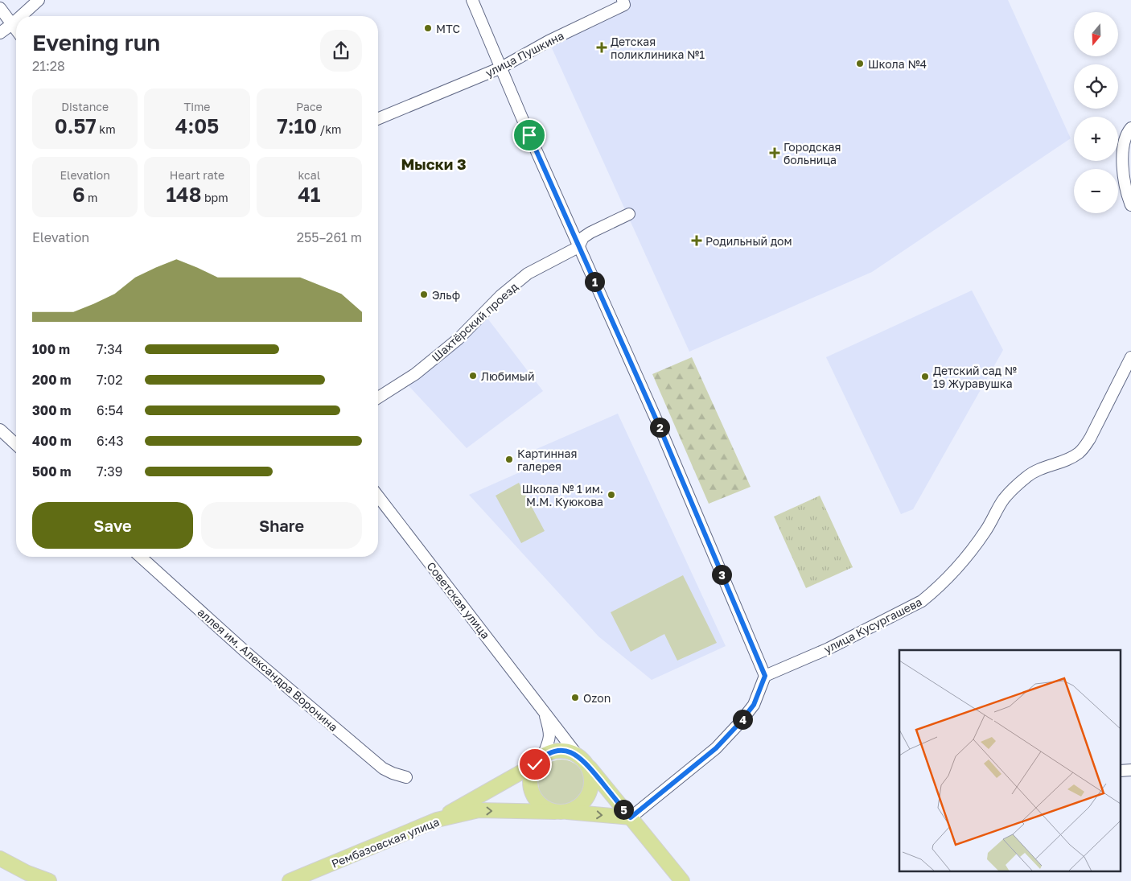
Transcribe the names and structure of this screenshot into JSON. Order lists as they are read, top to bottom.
{
  "streets": {
    "main road": ["Рембазовская улица"],
    "street": [
      "улица Пушкина",
      "Шахтёрский проезд",
      "Советская улица",
      "улица Кусургашева",
      "аллея им. Александра Воронина"
    ]
  },
  "crossings": [
    ["Советская улица", "Рембазовская улица"]
  ],
  "one_way": ["Рембазовская улица"],
  "districts": ["Мыски 3"],
  "places": {
    "other": [
      "МТС",
      "Школа №4",
      "Эльф",
      "Любимый",
      "Детский сад № 19 Журавушка",
      "Картинная галерея",
      "Школа № 1 им. М.М. Куюкова",
      "Ozon"
    ],
    "health": ["Детская поликлиника №1", "Городская больница", "Родильный дом"]
  },
  "north": "bottom",
  "page": {
    "map_buttons": ["+", "−"],
    "heading": ["Evening run", "21:28"],
    "stats": [
      ["Distance", "0.57 km"],
      ["Time", "4:05"],
      ["Pace", "7:10 /km"],
      ["Elevation", "6 m"],
      ["Heart rate", "148 bpm"],
      ["kcal", "41"]
    ],
    "chart": ["Elevation", "255–261 m"],
    "pins": [
      "1",
      "2",
      "3",
      "4",
      "5"
    ],
    "list": [
      {
        "name": "100 m",
        "note": "7:34"
      },
      {
        "name": "200 m",
        "note": "7:02"
      },
      {
        "name": "300 m",
        "note": "6:54"
      },
      {
        "name": "400 m",
        "note": "6:43"
      },
      {
        "name": "500 m",
        "note": "7:39"
      }
    ],
    "buttons": ["Save", "Share"]
  }
}
